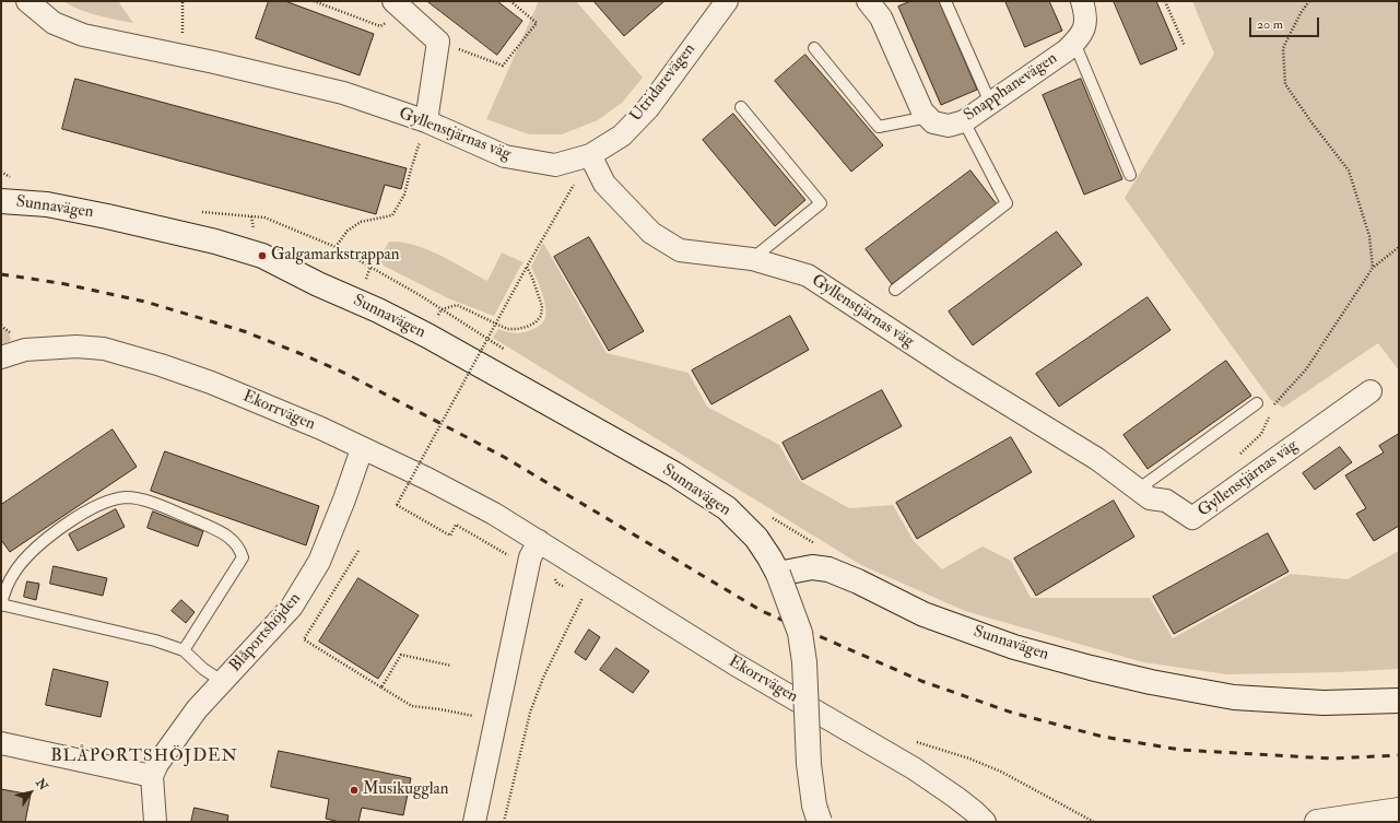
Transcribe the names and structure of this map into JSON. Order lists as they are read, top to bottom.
{
  "streets": {
    "main road": ["Sunnavägen"],
    "street": [
      "Utridarevägen",
      "Snapphanevägen",
      "Gyllenstjärnas väg",
      "Ekorrvägen",
      "Blåportshöjden"
    ]
  },
  "crossings": [
    ["Utridarevägen", "Gyllenstjärnas väg"],
    ["Ekorrvägen", "Blåportshöjden"]
  ],
  "districts": ["BLÅPORTSHÖJDEN"],
  "places": ["Galgamarkstrappan", "Musikugglan"],
  "scale_bar": "20 m",
  "north": "top right"
}
